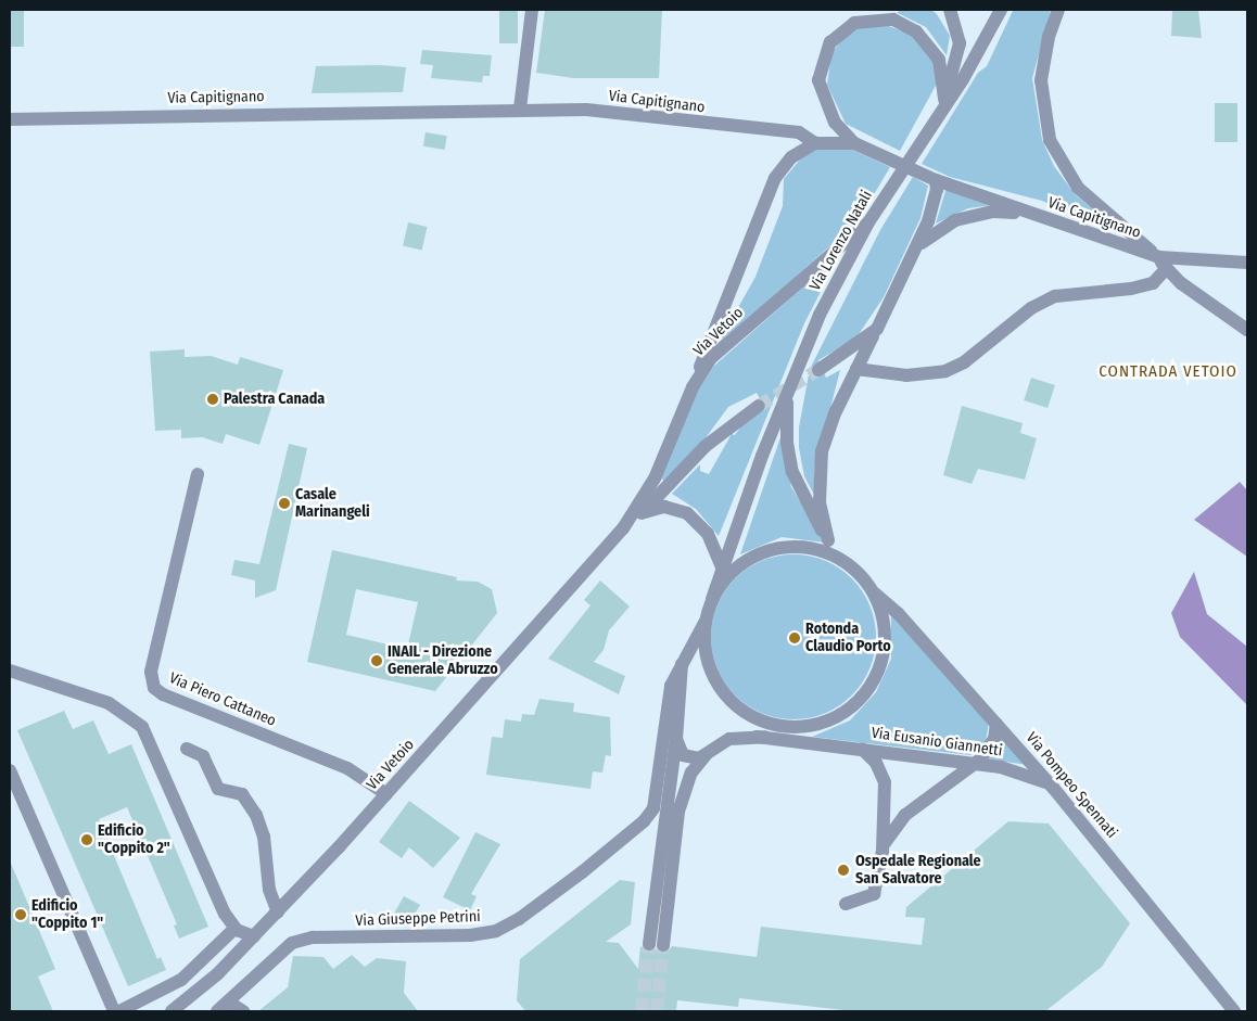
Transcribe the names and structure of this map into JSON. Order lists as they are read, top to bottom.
{
  "streets": {
    "street": [
      "Via Capitignano",
      "Via Lorenzo Natali",
      "Via Vetoio",
      "Via Piero Cattaneo",
      "Via Eusanio Giannetti",
      "Via Pompeo Spennati",
      "Via Giuseppe Petrini"
    ]
  },
  "crossings": [
    ["Via Lorenzo Natali", "Via Vetoio"],
    ["Via Lorenzo Natali", "Via Eusanio Giannetti"],
    ["Via Lorenzo Natali", "Via Pompeo Spennati"],
    ["Via Vetoio", "Via Piero Cattaneo"],
    ["Via Eusanio Giannetti", "Via Pompeo Spennati"]
  ],
  "districts": ["CONTRADA VETOIO"],
  "places": [
    "Palestra Canada",
    "Casale Marinangeli",
    "Rotonda Claudio Porto",
    "INAIL - Direzione Generale Abruzzo",
    "Edificio \"Coppito 2\"",
    "Ospedale Regionale San Salvatore",
    "Edificio \"Coppito 1\""
  ]
}
